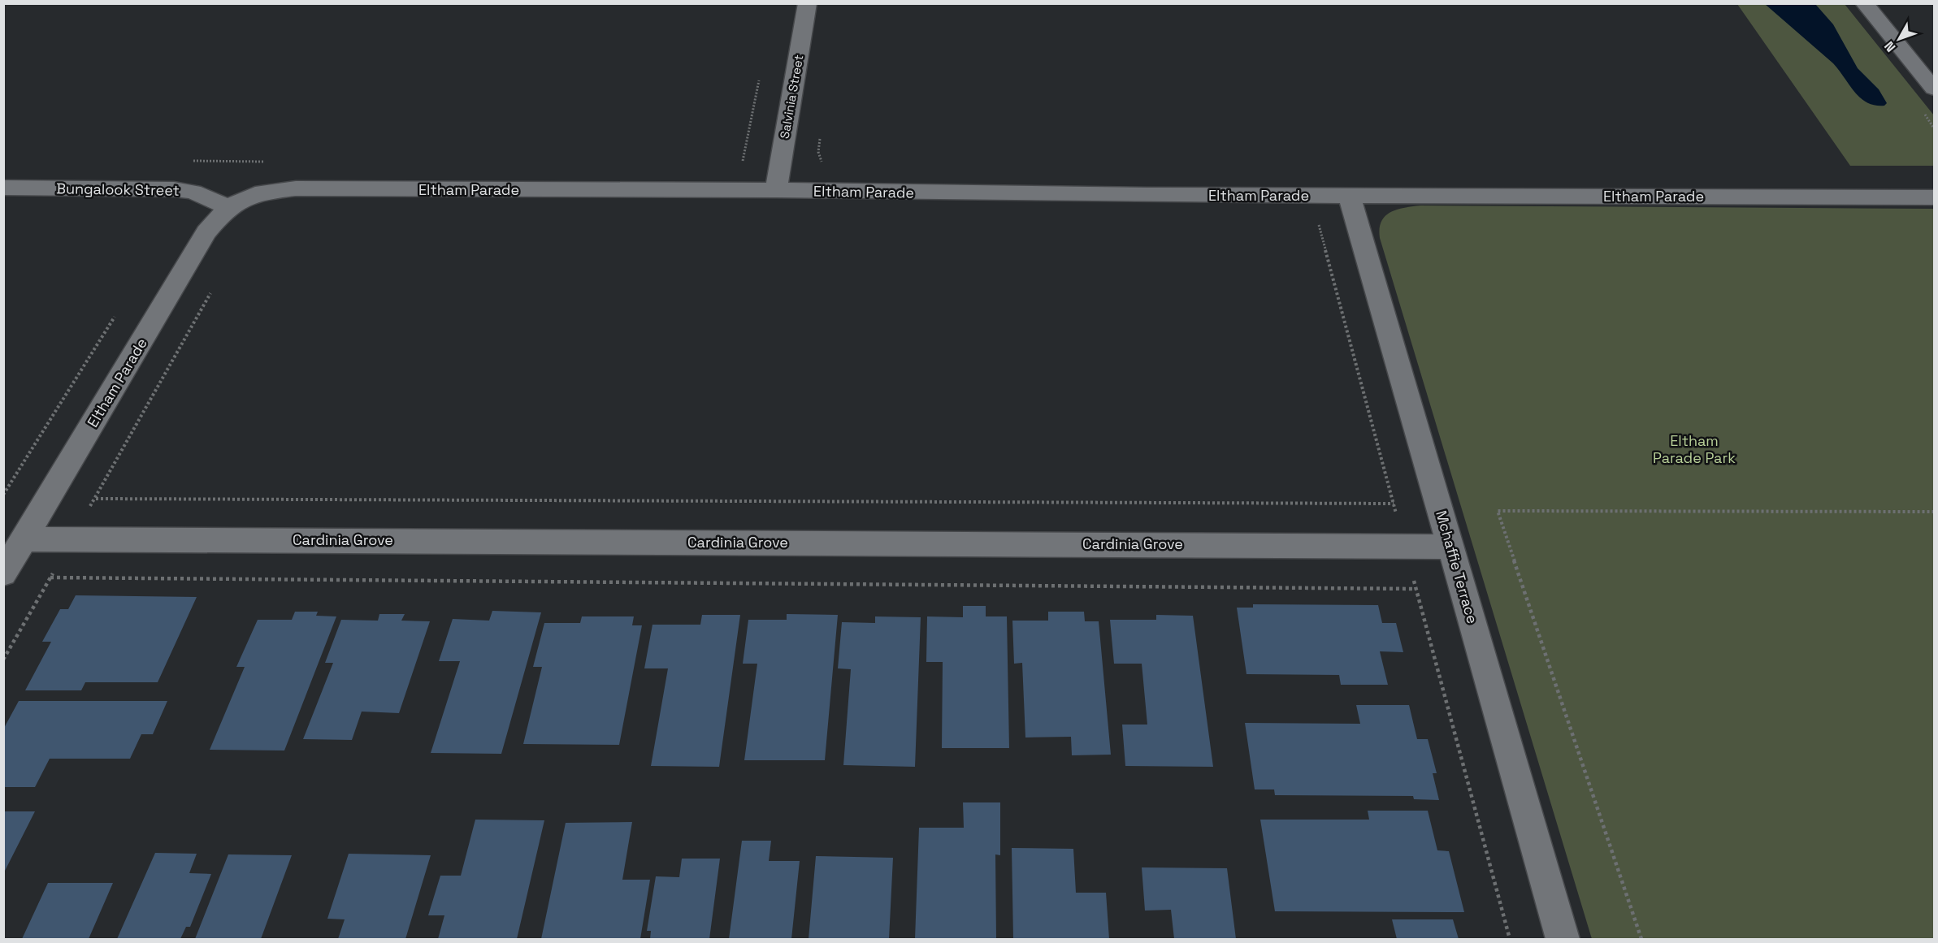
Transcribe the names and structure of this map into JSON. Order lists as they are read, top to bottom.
{
  "streets": {
    "street": [
      "Salvinia Street",
      "Bungalook Street",
      "Eltham Parade",
      "Cardinia Grove",
      "Mchaffie Terrace"
    ]
  },
  "crossings": [
    ["Salvinia Street", "Eltham Parade"],
    ["Bungalook Street", "Eltham Parade"],
    ["Eltham Parade", "Cardinia Grove"],
    ["Eltham Parade", "Mchaffie Terrace"],
    ["Cardinia Grove", "Mchaffie Terrace"]
  ],
  "parks": ["Eltham Parade Park"],
  "north": "bottom left"
}
